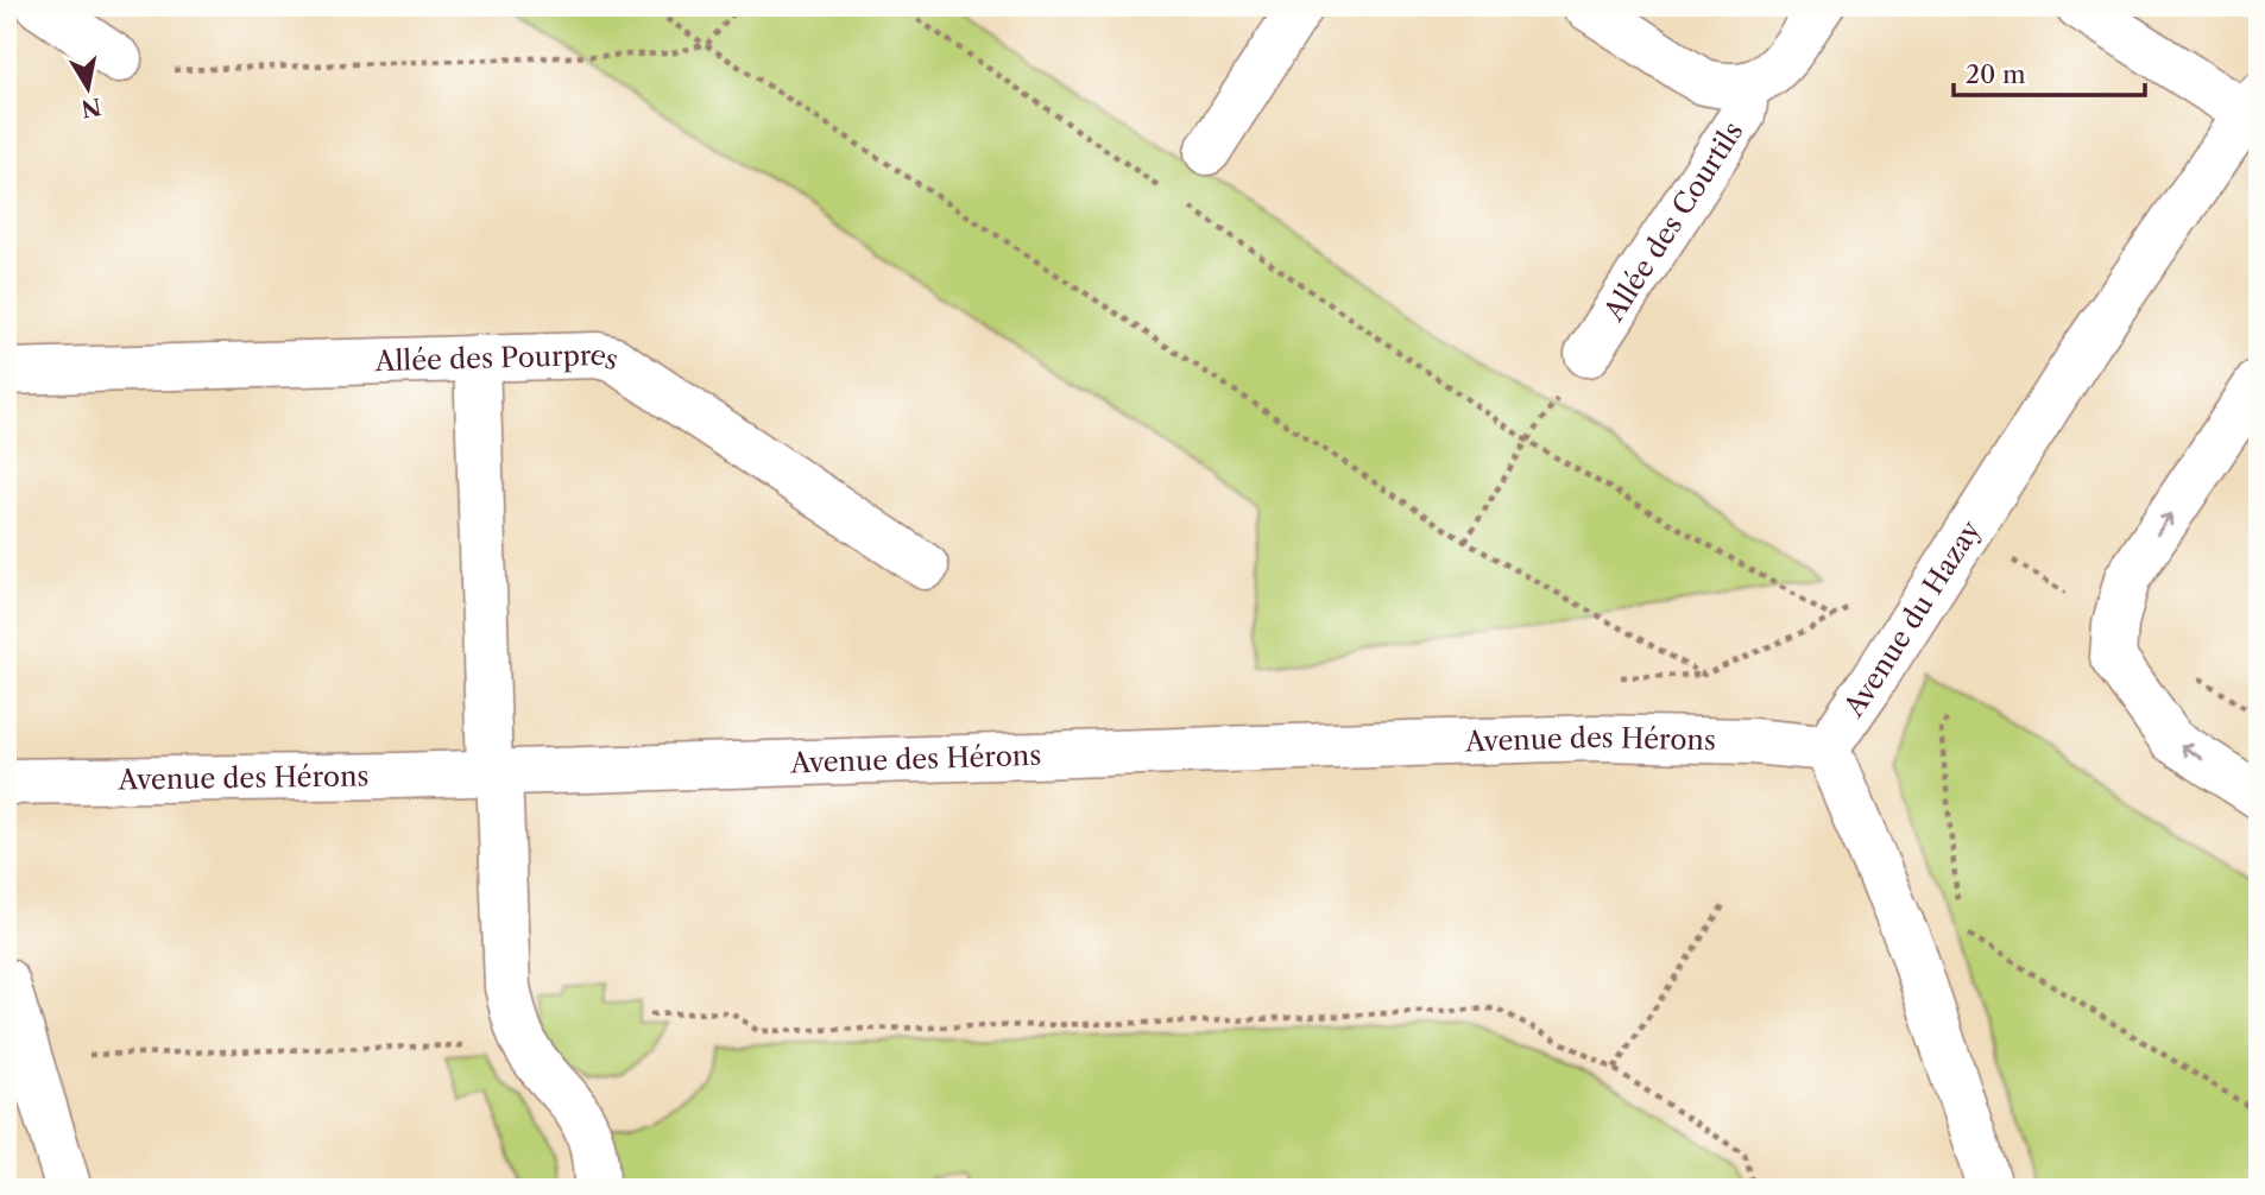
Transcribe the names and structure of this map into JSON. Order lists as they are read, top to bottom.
{
  "streets": {
    "street": [
      "Allée des Courtils",
      "Allée des Pourpres",
      "Avenue du Hazay",
      "Avenue des Hérons"
    ]
  },
  "crossings": [
    ["Avenue du Hazay", "Avenue des Hérons"]
  ],
  "scale_bar": "20 m",
  "north": "bottom"
}
